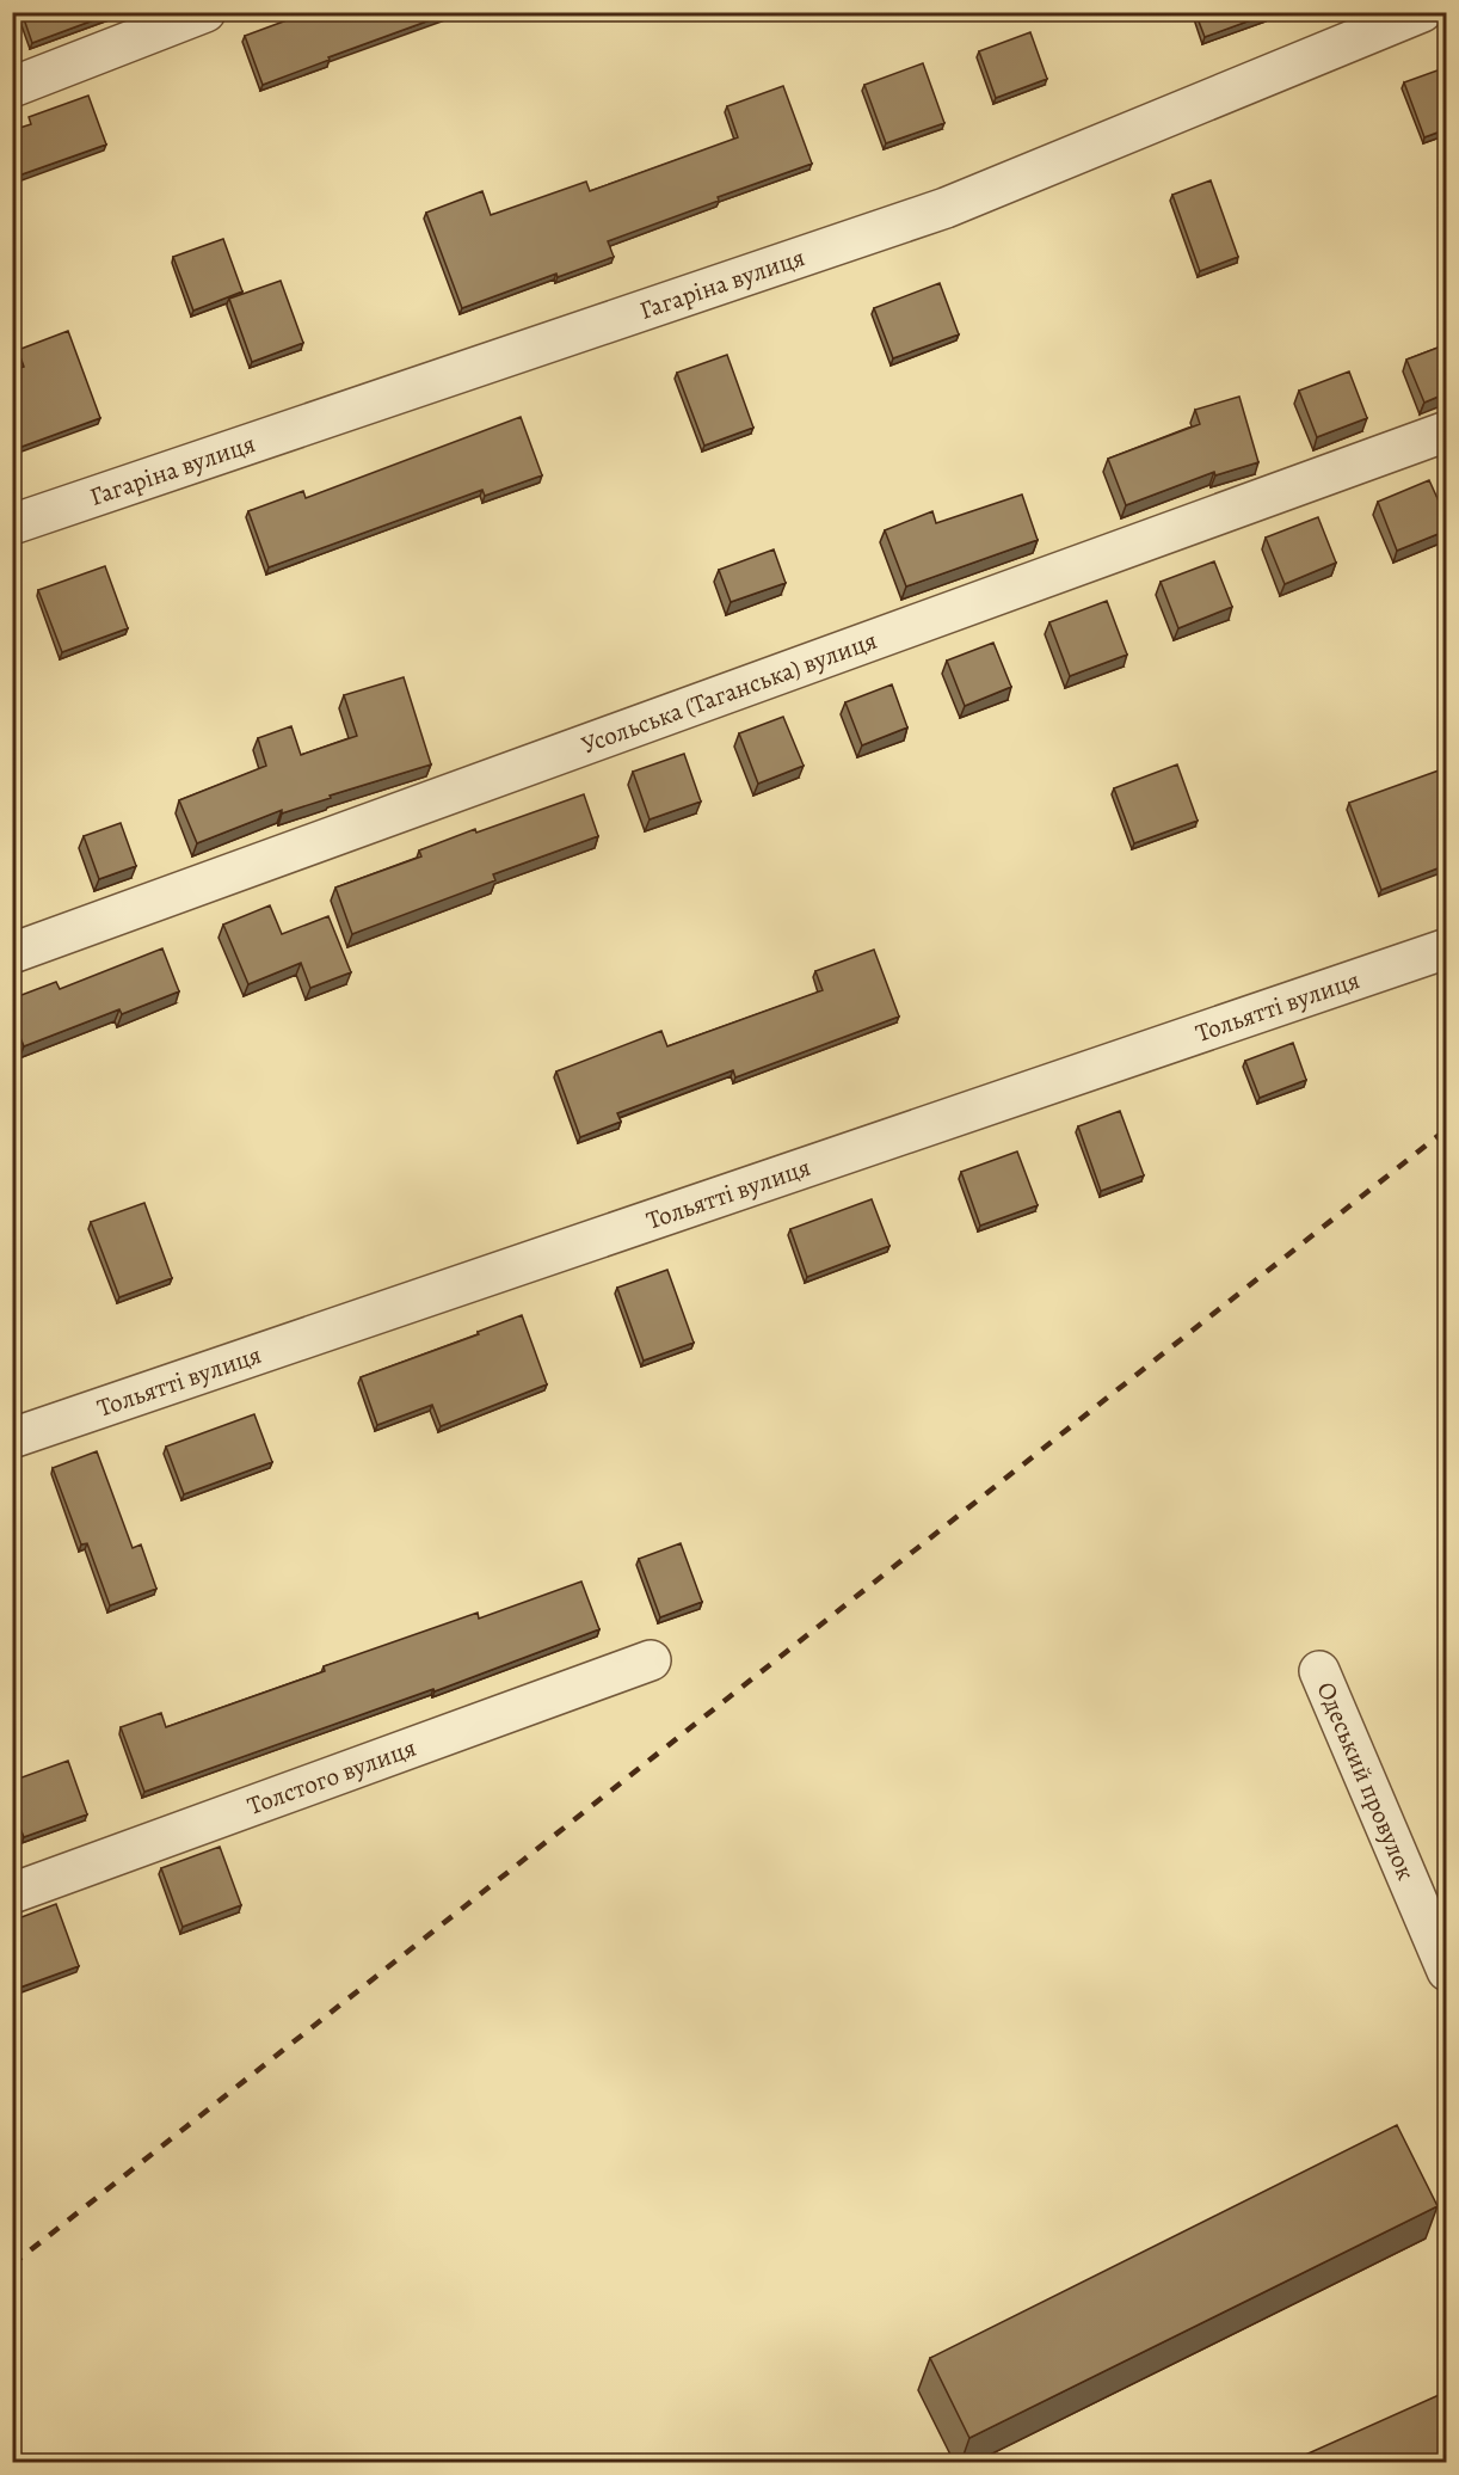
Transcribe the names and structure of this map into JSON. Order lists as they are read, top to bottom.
{
  "streets": {
    "street": [
      "Гагаріна вулиця",
      "Усольська (Таганська) вулиця",
      "Тольятті вулиця",
      "Толстого вулиця",
      "Одеський провулок"
    ]
  }
}
